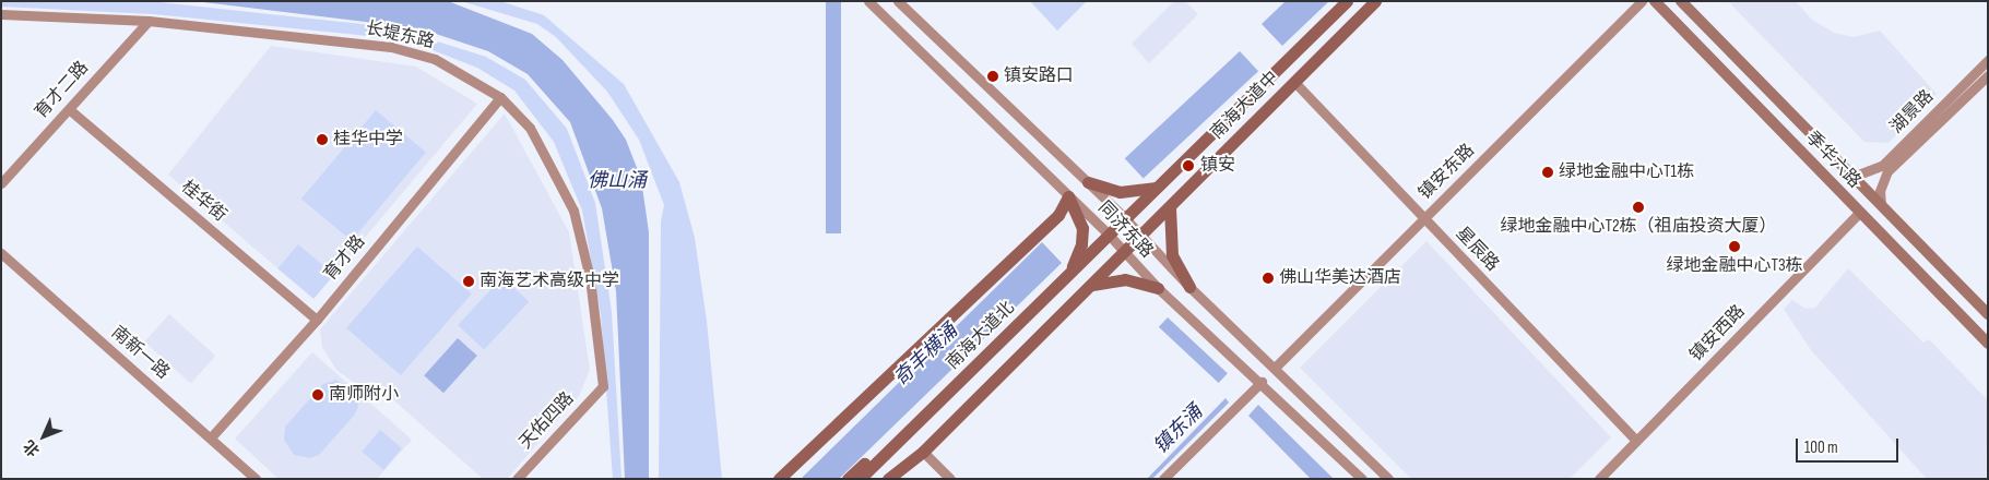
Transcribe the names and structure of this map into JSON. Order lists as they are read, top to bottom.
{
  "streets": {
    "highway": ["南海大道中", "南海大道北"],
    "main road": ["季华六路"],
    "street": [
      "长堤东路",
      "育才二路",
      "湖景路",
      "镇安东路",
      "桂华街",
      "同济东路",
      "星辰路",
      "育才路",
      "镇安西路",
      "南新一路",
      "天佑四路"
    ]
  },
  "crossings": [
    ["长堤东路", "育才二路"],
    ["长堤东路", "育才路"],
    ["长堤东路", "天佑四路"],
    ["育才二路", "桂华街"],
    ["南海大道中", "同济东路"],
    ["南海大道中", "星辰路"],
    ["南海大道中", "南海大道北"],
    ["湖景路", "季华六路"],
    ["季华六路", "镇安西路"],
    ["镇安东路", "同济东路"],
    ["镇安东路", "星辰路"],
    ["桂华街", "育才路"],
    ["同济东路", "南海大道北"],
    ["星辰路", "镇安西路"],
    ["育才路", "南新一路"]
  ],
  "water": ["佛山涌", "奇丰横涌", "镇东涌"],
  "places": [
    "镇安路口",
    "桂华中学",
    "镇安",
    "绿地金融中心T1栋",
    "绿地金融中心T2栋（祖庙投资大厦）",
    "绿地金融中心T3栋",
    "佛山华美达酒店",
    "南海艺术高级中学",
    "南师附小"
  ],
  "scale_bar": "100 m",
  "north": "bottom left"
}
